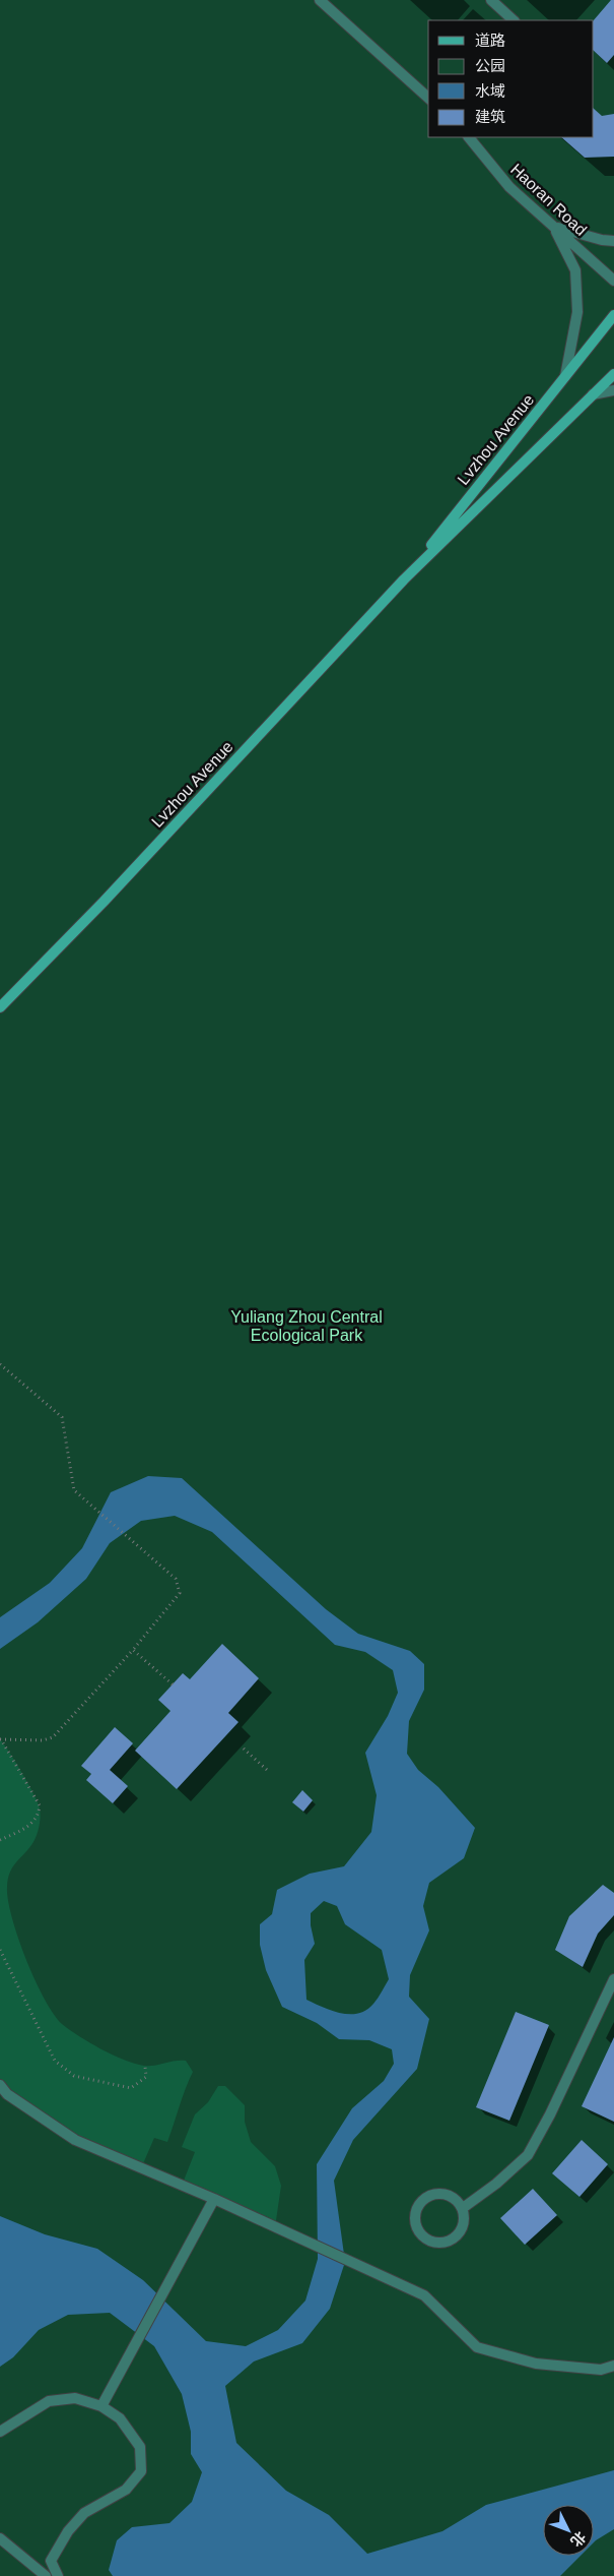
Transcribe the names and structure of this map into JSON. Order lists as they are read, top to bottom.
{
  "streets": {
    "main road": ["Lvzhou Avenue"],
    "street": ["Haoran Road"]
  },
  "parks": ["Yuliang Zhou Central Ecological Park"],
  "legend": [
    "道路",
    "公园",
    "水域",
    "建筑"
  ],
  "north": "bottom right"
}
